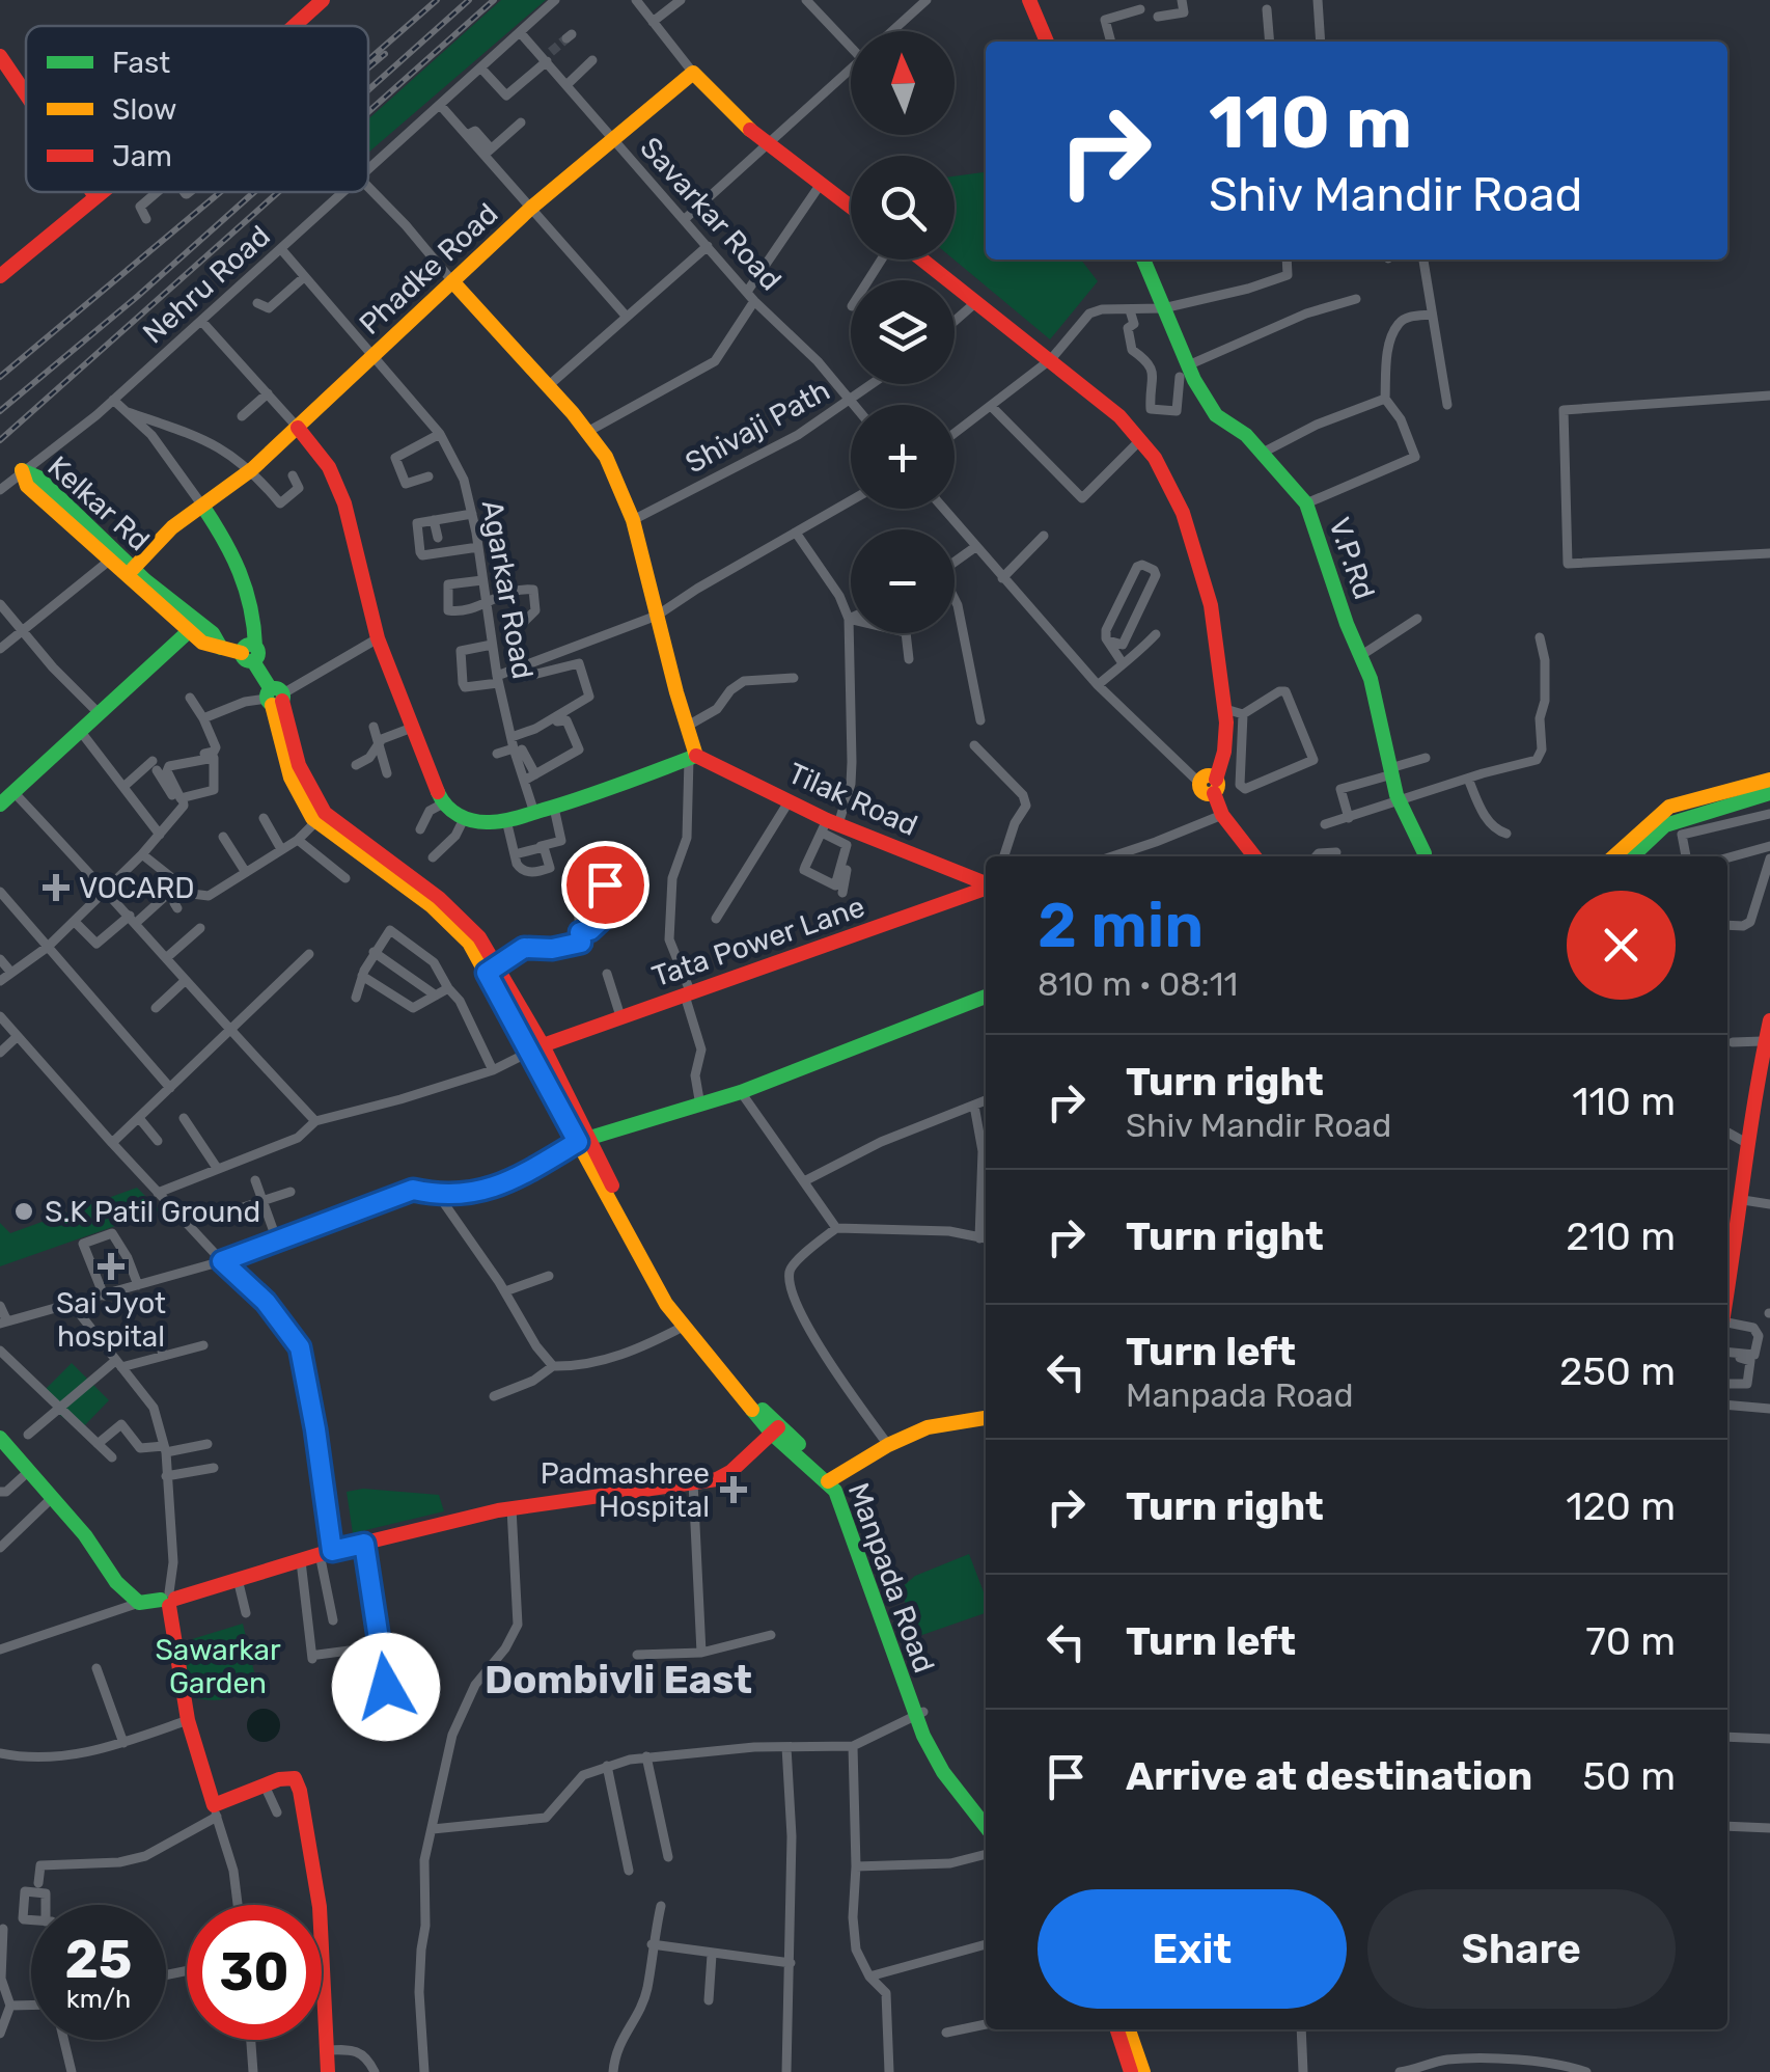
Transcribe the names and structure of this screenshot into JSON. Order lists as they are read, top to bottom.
{
  "streets": {
    "street": [
      "Savarkar Road",
      "Phadke Road",
      "Nehru Road",
      "Shivaji Path",
      "Kelkar Rd",
      "V.P.Rd",
      "Agarkar Road",
      "Tilak Road",
      "Tata Power Lane",
      "Manpada Road"
    ]
  },
  "crossings": [
    ["Savarkar Road", "Phadke Road"],
    ["Savarkar Road", "Nehru Road"],
    ["Savarkar Road", "Shivaji Path"],
    ["Phadke Road", "Kelkar Rd"],
    ["Phadke Road", "Agarkar Road"],
    ["Nehru Road", "Kelkar Rd"],
    ["Nehru Road", "Agarkar Road"],
    ["Tata Power Lane", "Manpada Road"]
  ],
  "districts": ["Dombivli East"],
  "parks": ["Sawarkar Garden"],
  "places": {
    "health": ["VOCARD", "Sai Jyot hospital", "Padmashree Hospital"],
    "other": ["S.K Patil Ground"]
  },
  "legend": ["Fast", "Slow", "Jam"],
  "north": "top",
  "page": {
    "map_buttons": ["+", "−"],
    "turn": ["110 m", "Shiv Mandir Road"],
    "heading": ["2 min", "810 m · 08:11"],
    "list": [
      {
        "name": "Turn right",
        "note": "Shiv Mandir Road",
        "value": "110 m"
      },
      {
        "name": "Turn right",
        "value": "210 m"
      },
      {
        "name": "Turn left",
        "note": "Manpada Road",
        "value": "250 m"
      },
      {
        "name": "Turn right",
        "value": "120 m"
      },
      {
        "name": "Turn left",
        "value": "70 m"
      },
      {
        "name": "Arrive at destination",
        "value": "50 m"
      }
    ],
    "buttons": ["Exit", "Share"],
    "speed": "25 km/h",
    "limit": "30"
  }
}
